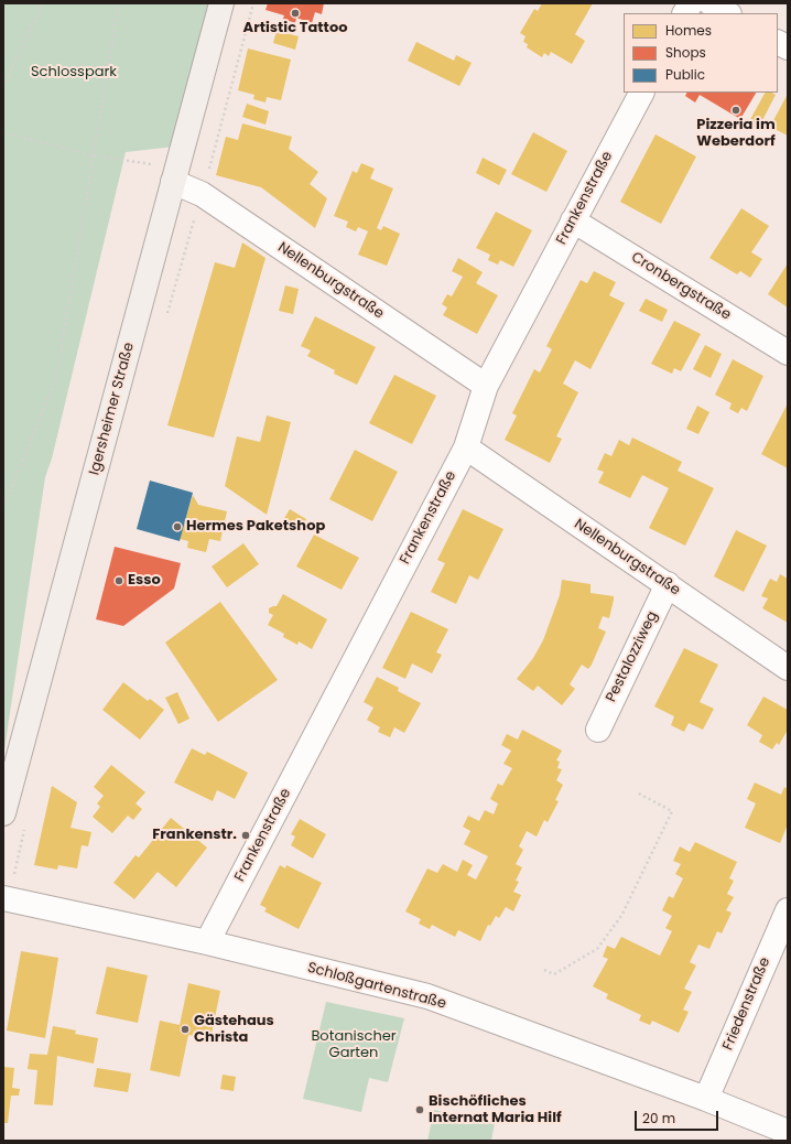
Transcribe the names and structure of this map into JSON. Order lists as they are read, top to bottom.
{
  "streets": {
    "street": [
      "Frankenstraße",
      "Nellenburgstraße",
      "Cronbergstraße",
      "Igersheimer Straße",
      "Pestalozziweg",
      "Schloßgartenstraße",
      "Friedenstraße"
    ]
  },
  "crossings": [
    ["Frankenstraße", "Nellenburgstraße"],
    ["Frankenstraße", "Cronbergstraße"],
    ["Frankenstraße", "Schloßgartenstraße"],
    ["Nellenburgstraße", "Igersheimer Straße"],
    ["Nellenburgstraße", "Pestalozziweg"],
    ["Schloßgartenstraße", "Friedenstraße"]
  ],
  "parks": ["Schlosspark", "Botanischer Garten"],
  "places": [
    "Artistic Tattoo",
    "Pizzeria im Weberdorf",
    "Hermes Paketshop",
    "Esso",
    "Frankenstr.",
    "Gästehaus Christa",
    "Bischöfliches Internat Maria Hilf"
  ],
  "legend": ["Homes", "Shops", "Public"],
  "scale_bar": "20 m"
}
